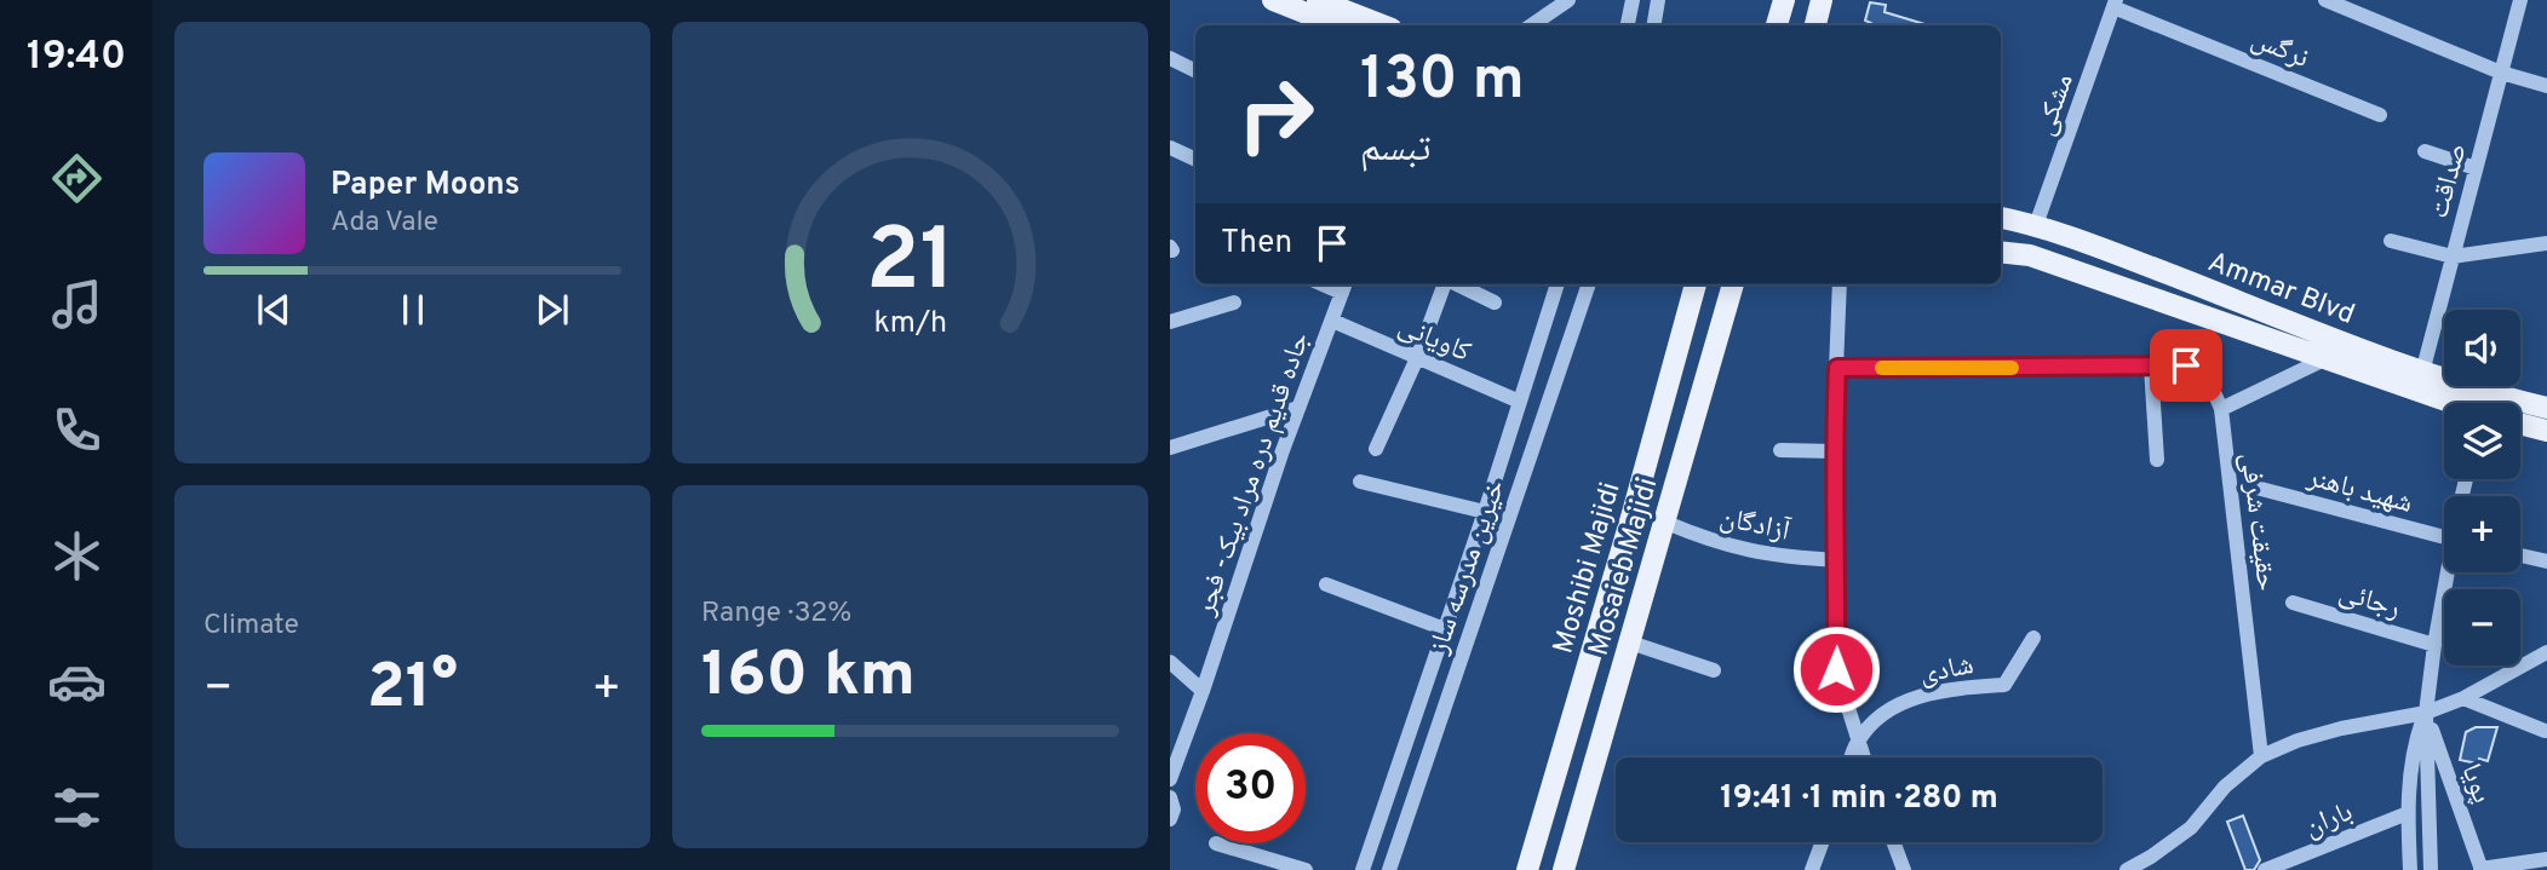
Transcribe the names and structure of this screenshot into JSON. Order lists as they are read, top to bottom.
{
  "streets": {
    "main road": ["Ammar Blvd", "Mosaieb Majidi", "Moshibi Majidi"],
    "street": [
      "نرگس",
      "مشکی",
      "صداقت",
      "کاویانی",
      "جاده قدیم دره مراد بیک- فجر",
      "شهید باهنر",
      "حقیقت شرفی",
      "آزادگان",
      "خیرین مدرسه ساز",
      "رجائی",
      "شادی",
      "پویا",
      "باران"
    ]
  },
  "crossings": [
    ["نرگس", "مشکی"],
    ["مشکی", "Ammar Blvd"],
    ["صداقت", "Ammar Blvd"],
    ["کاویانی", "جاده قدیم دره مراد بیک- فجر"],
    ["کاویانی", "خیرین مدرسه ساز"],
    ["آزادگان", "Mosaieb Majidi"]
  ],
  "page": {
    "tabs": "19:40",
    "turn": ["130 m", "تبسم"],
    "song": ["Paper Moons", "Ada Vale"],
    "then": "Then",
    "map_buttons": ["+", "−"],
    "tile": [
      "Climate",
      ["Range · 32%", "160 km"]
    ],
    "heat": ["−", "21°", "+"],
    "limit": "30",
    "trip": "19:41 · 1 min · 280 m",
    "gauge": ["21", "km/h"]
  }
}
